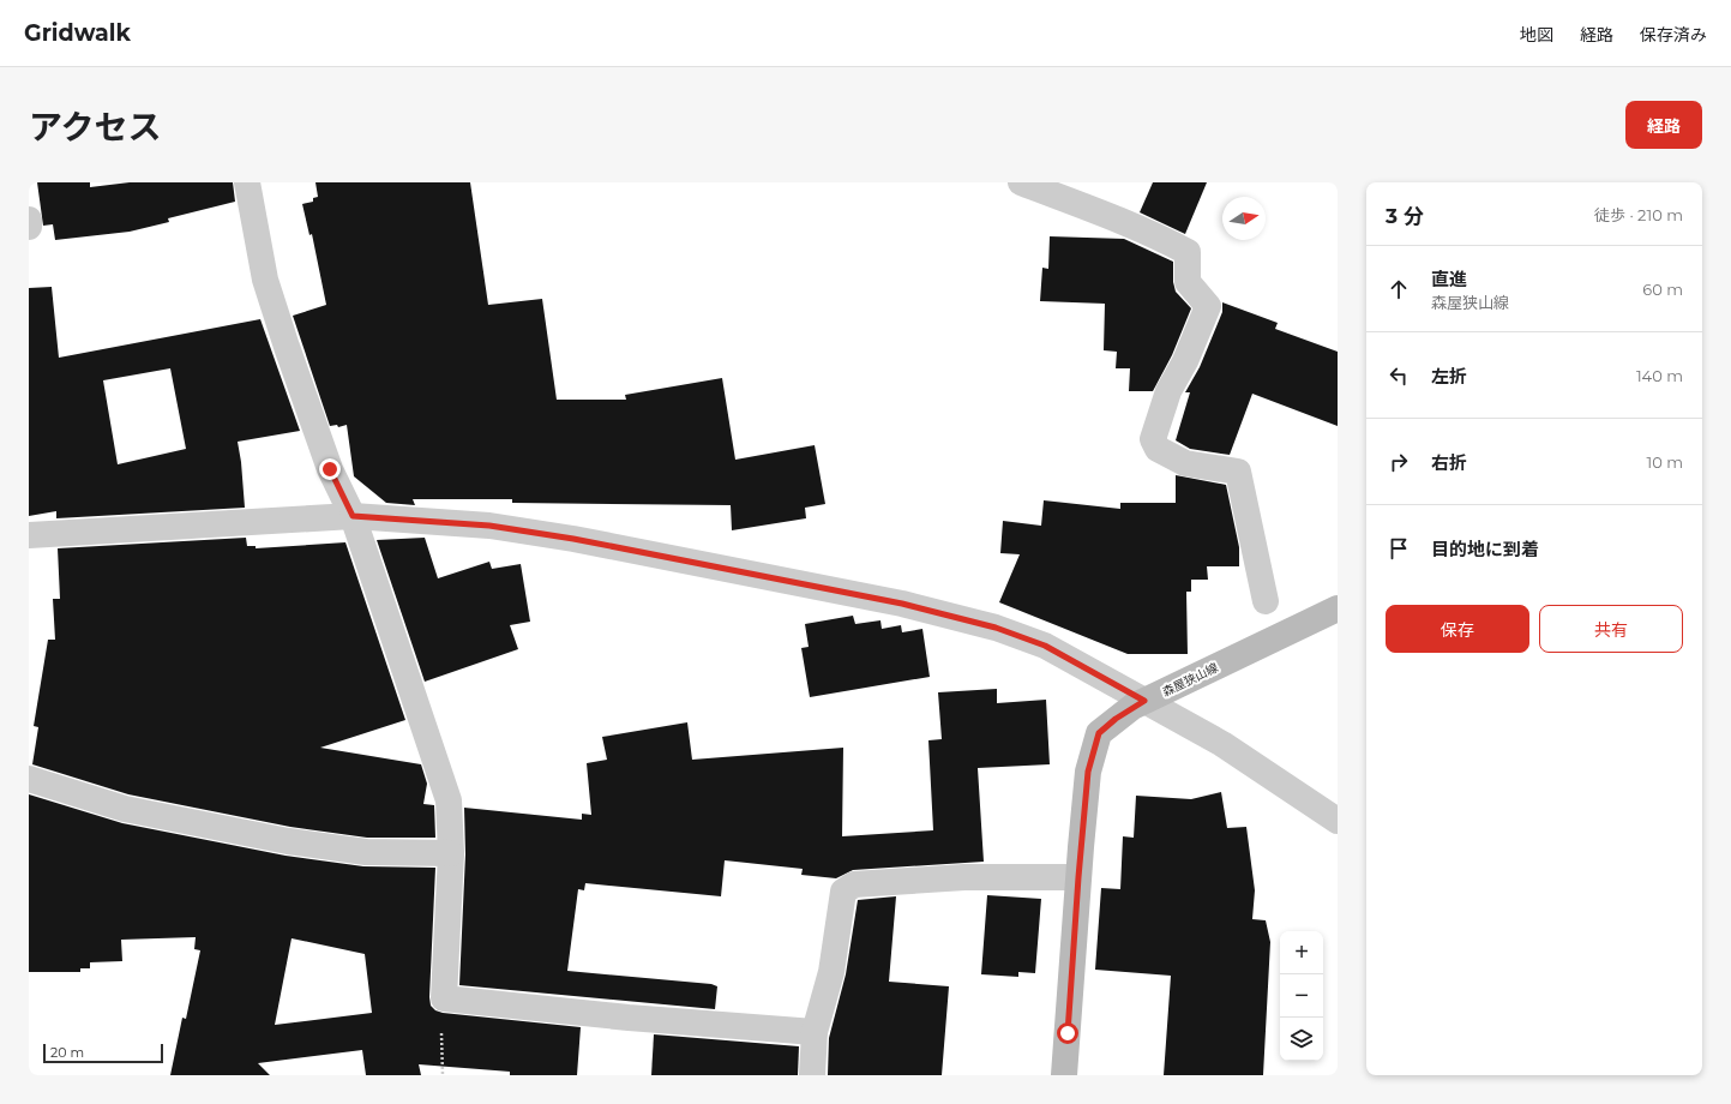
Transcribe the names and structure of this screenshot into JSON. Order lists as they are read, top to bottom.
{
  "streets": {
    "main road": ["森屋狭山線"]
  },
  "scale_bar": "20 m",
  "north": "right",
  "page": {
    "header": "Gridwalk",
    "nav": ["地図", "経路", "保存済み"],
    "title": "アクセス",
    "buttons": [
      "経路",
      ["保存", "共有"]
    ],
    "heading": ["3 分", "徒歩 · 210 m"],
    "list": [
      ["直進", "森屋狭山線", "60 m"],
      ["左折", "140 m"],
      ["右折", "10 m"],
      "目的地に到着"
    ],
    "map_buttons": ["+", "−"],
    "scale": "20 m"
  }
}
